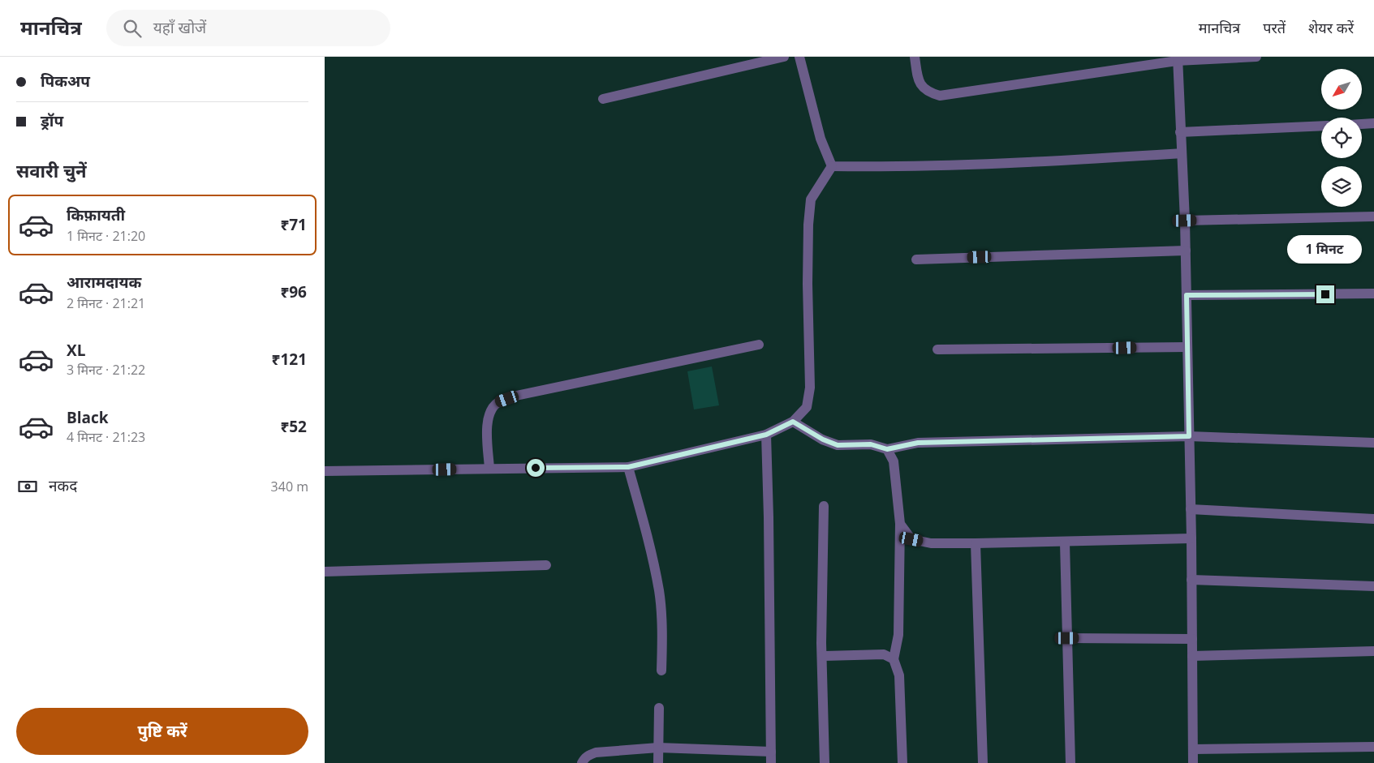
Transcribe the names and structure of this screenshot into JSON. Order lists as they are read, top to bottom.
{
  "north": "bottom left",
  "page": {
    "header": "मानचित्र",
    "search": "यहाँ खोजें",
    "nav": ["मानचित्र", "परतें", "शेयर करें"],
    "banner": ["पिकअप", "ड्रॉप"],
    "heading": "सवारी चुनें",
    "list": [
      {
        "name": "किफ़ायती",
        "note": "1 मिनट · 21:20",
        "value": "₹71"
      },
      {
        "name": "आरामदायक",
        "note": "2 मिनट · 21:21",
        "value": "₹96"
      },
      {
        "name": "XL",
        "note": "3 मिनट · 21:22",
        "value": "₹121"
      },
      {
        "name": "Black",
        "note": "4 मिनट · 21:23",
        "value": "₹52"
      }
    ],
    "bubble": "1 मिनट",
    "pay": ["नकद", "340 m"],
    "buttons": "पुष्टि करें"
  }
}
